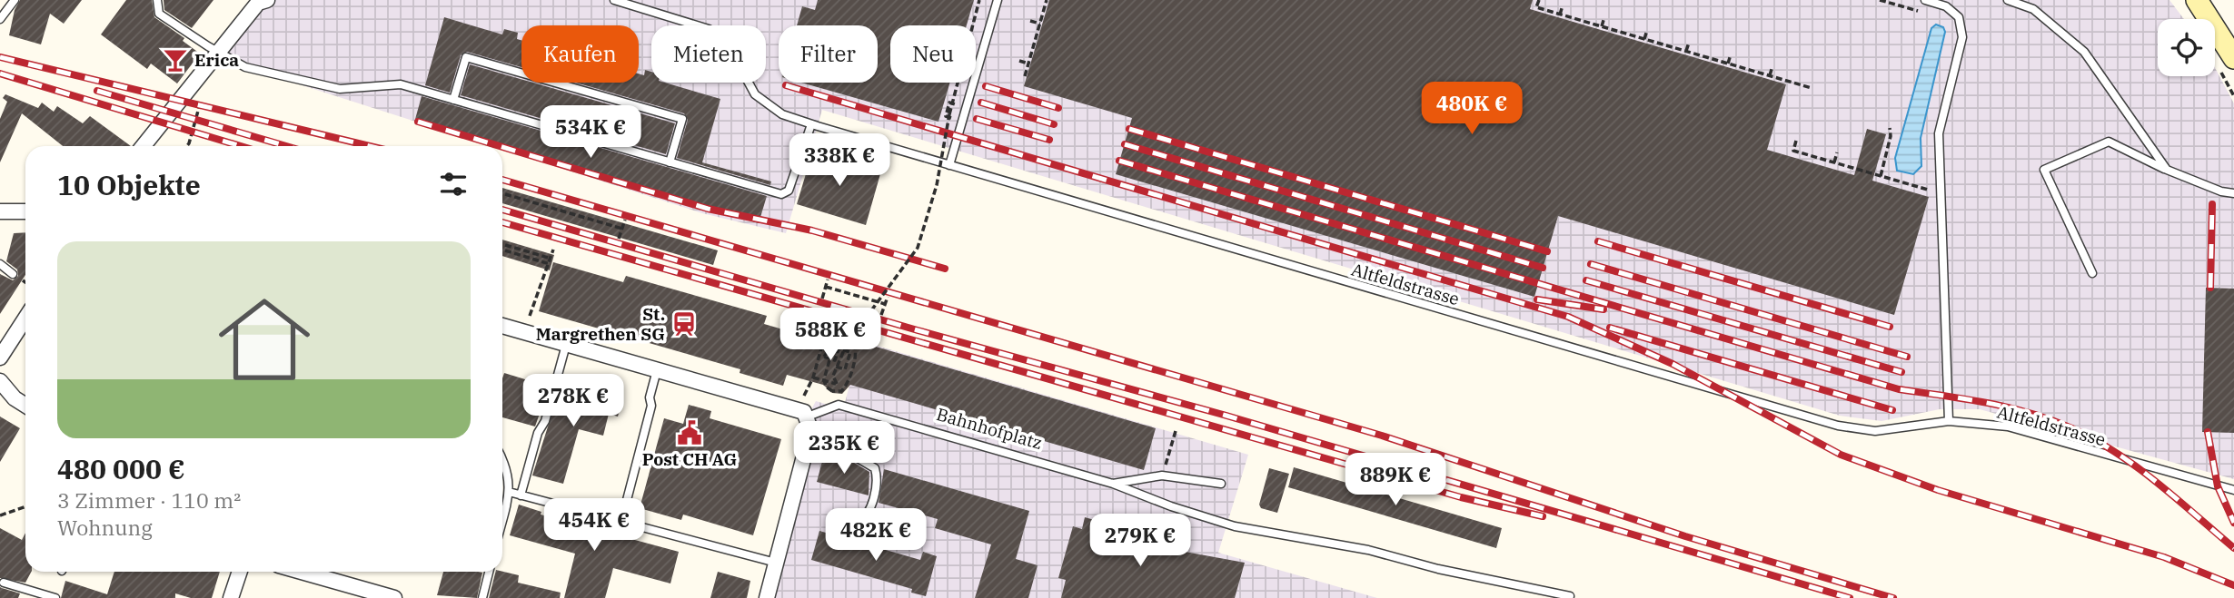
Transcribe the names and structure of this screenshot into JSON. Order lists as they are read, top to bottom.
{
  "streets": {
    "lane": ["Altfeldstrasse", "Bahnhofplatz"]
  },
  "places": {
    "bar": ["Erica"],
    "station": ["St. Margrethen SG"],
    "public building": ["Post CH AG"]
  },
  "page": {
    "chip": [
      "Kaufen",
      "Mieten",
      "Filter",
      "Neu"
    ],
    "price": [
      "480K €",
      "534K €",
      "338K €",
      "588K €",
      "278K €",
      "235K €",
      "889K €",
      "454K €",
      "482K €",
      "279K €"
    ],
    "heading": "10 Objekte",
    "list": [
      {
        "name": "480 000 €",
        "note": "3 Zimmer · 110 m² · Wohnung"
      }
    ]
  }
}
